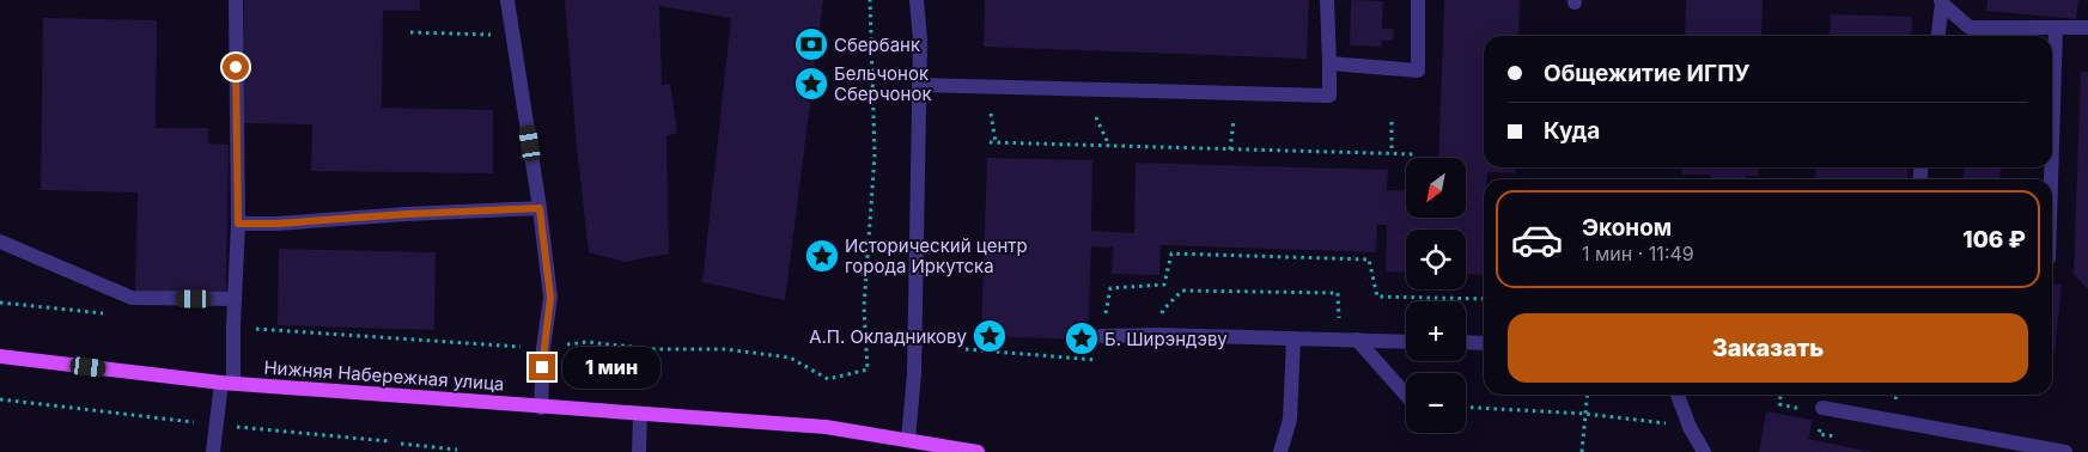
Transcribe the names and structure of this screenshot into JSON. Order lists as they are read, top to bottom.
{
  "streets": {
    "main road": ["Нижняя Набережная улица"]
  },
  "places": {
    "bank": ["Сбербанк"],
    "place": [
      "Бельчонок Сберчонок",
      "Исторический центр города Иркутска",
      "А.П. Окладникову",
      "Б. Ширэндэву"
    ]
  },
  "north": "bottom left",
  "page": {
    "banner": ["Общежитие ИГПУ", "Куда"],
    "map_buttons": ["+", "−"],
    "list": [
      {
        "name": "Эконом",
        "note": "1 мин · 11:49",
        "value": "106 ₽"
      }
    ],
    "buttons": "Заказать",
    "bubble": "1 мин"
  }
}
